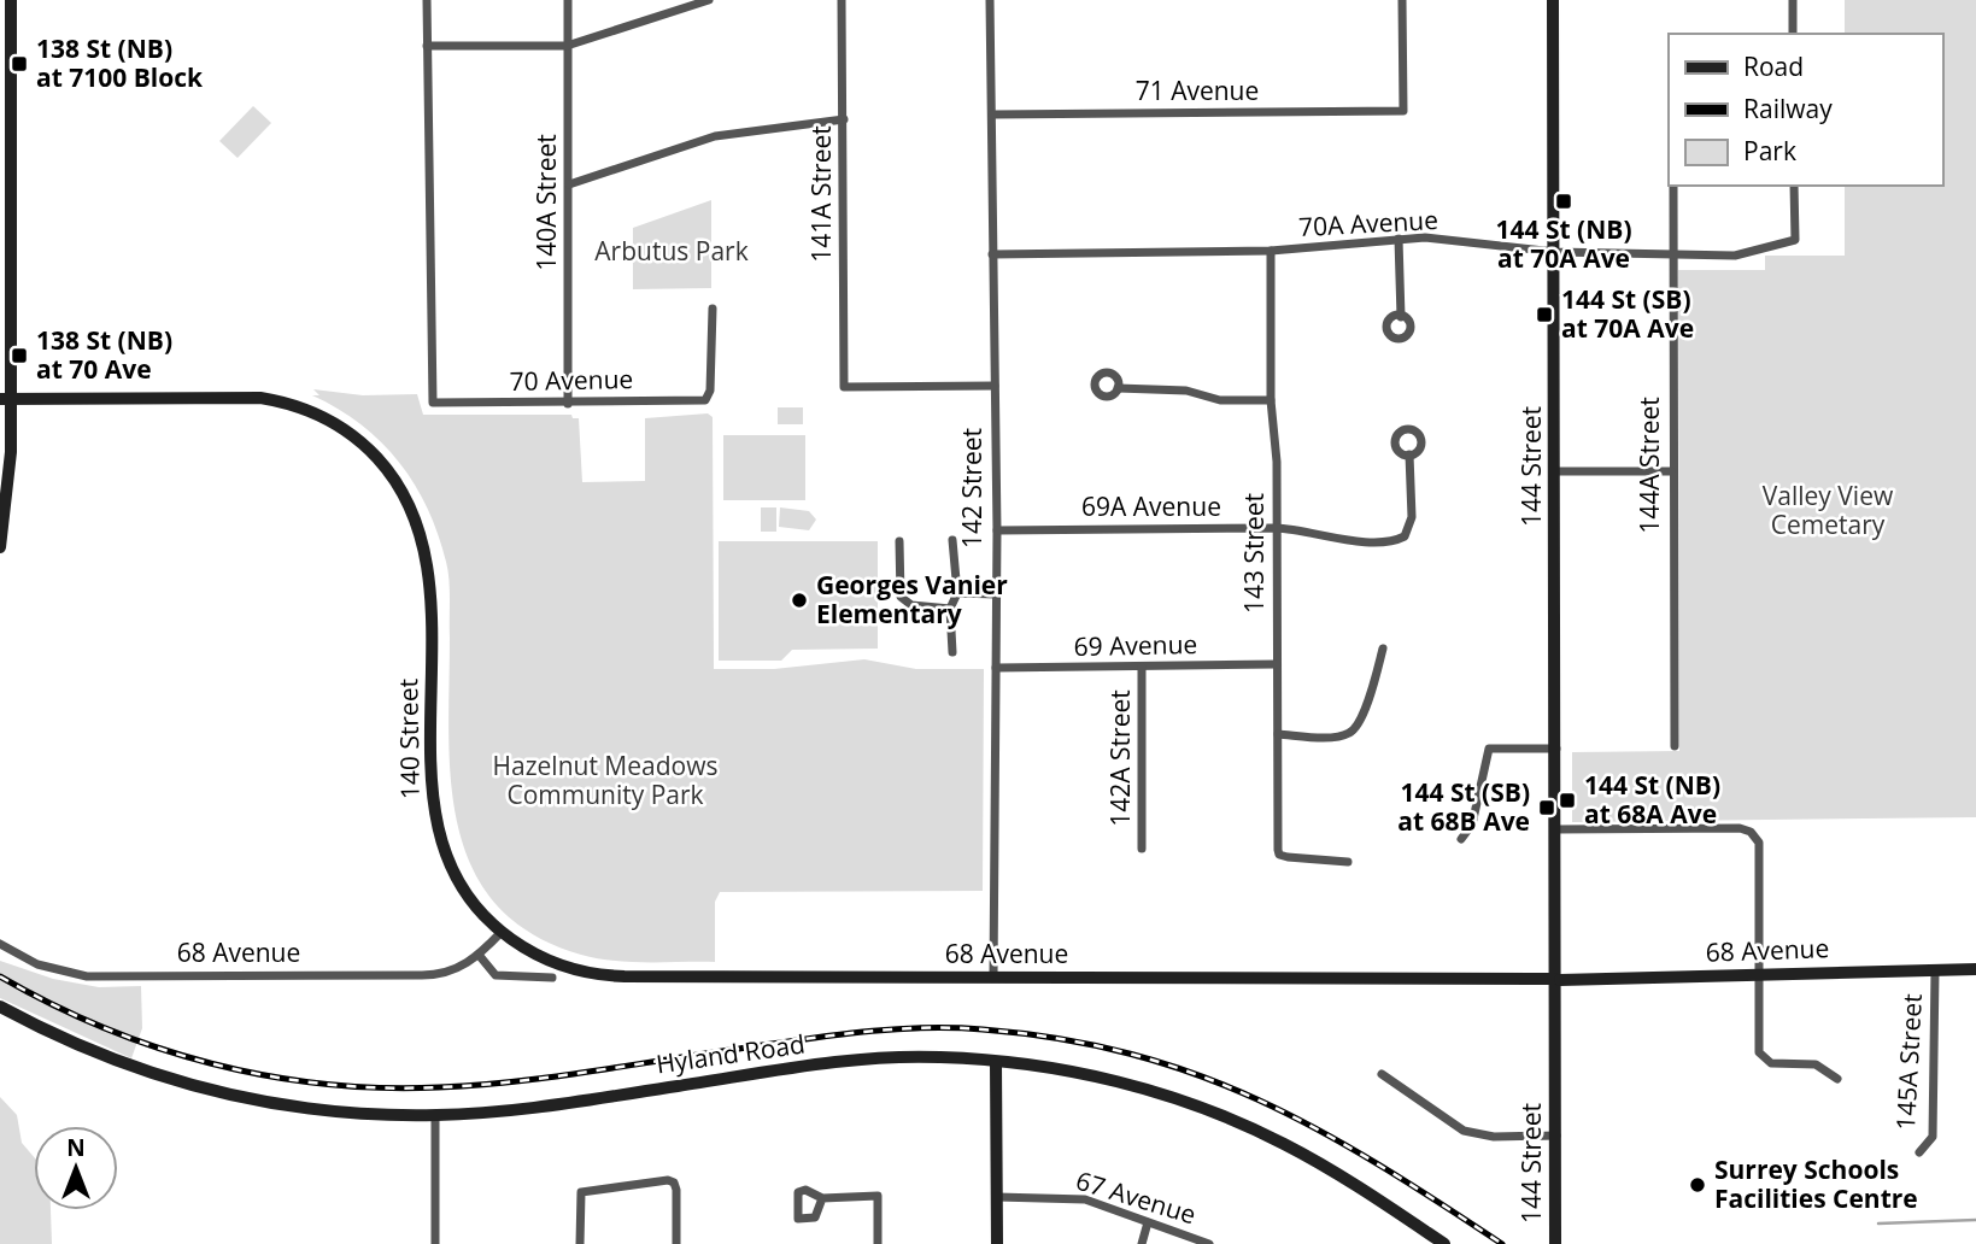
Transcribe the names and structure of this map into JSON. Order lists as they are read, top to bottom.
{
  "streets": {
    "street": [
      "71 Avenue",
      "141A Street",
      "140A Street",
      "70A Avenue",
      "70 Avenue",
      "144A Street",
      "144 Street",
      "142 Street",
      "69A Avenue",
      "143 Street",
      "69 Avenue",
      "140 Street",
      "142A Street",
      "68 Avenue",
      "Hyland Road",
      "145A Street",
      "67 Avenue"
    ]
  },
  "crossings": [
    ["71 Avenue", "142 Street"],
    ["141A Street", "142 Street"],
    ["140A Street", "70 Avenue"],
    ["70A Avenue", "144A Street"],
    ["70A Avenue", "144 Street"],
    ["70A Avenue", "142 Street"],
    ["70A Avenue", "143 Street"],
    ["144 Street", "68 Avenue"],
    ["142 Street", "69A Avenue"],
    ["142 Street", "69 Avenue"],
    ["142 Street", "68 Avenue"],
    ["69A Avenue", "143 Street"],
    ["143 Street", "69 Avenue"],
    ["69 Avenue", "142A Street"],
    ["140 Street", "68 Avenue"],
    ["68 Avenue", "145A Street"]
  ],
  "parks": ["Arbutus Park", "Valley View Cemetary", "Hazelnut Meadows Community Park"],
  "places": {
    "transit": [
      "138 St (NB) at 7100 Block",
      "144 St (NB) at 70A Ave",
      "144 St (SB) at 70A Ave",
      "138 St (NB) at 70 Ave",
      "144 St (NB) at 68A Ave",
      "144 St (SB) at 68B Ave"
    ],
    "other": ["Georges Vanier Elementary", "Surrey Schools Facilities Centre"]
  },
  "legend": ["Road", "Railway", "Park"],
  "north": "top"
}
